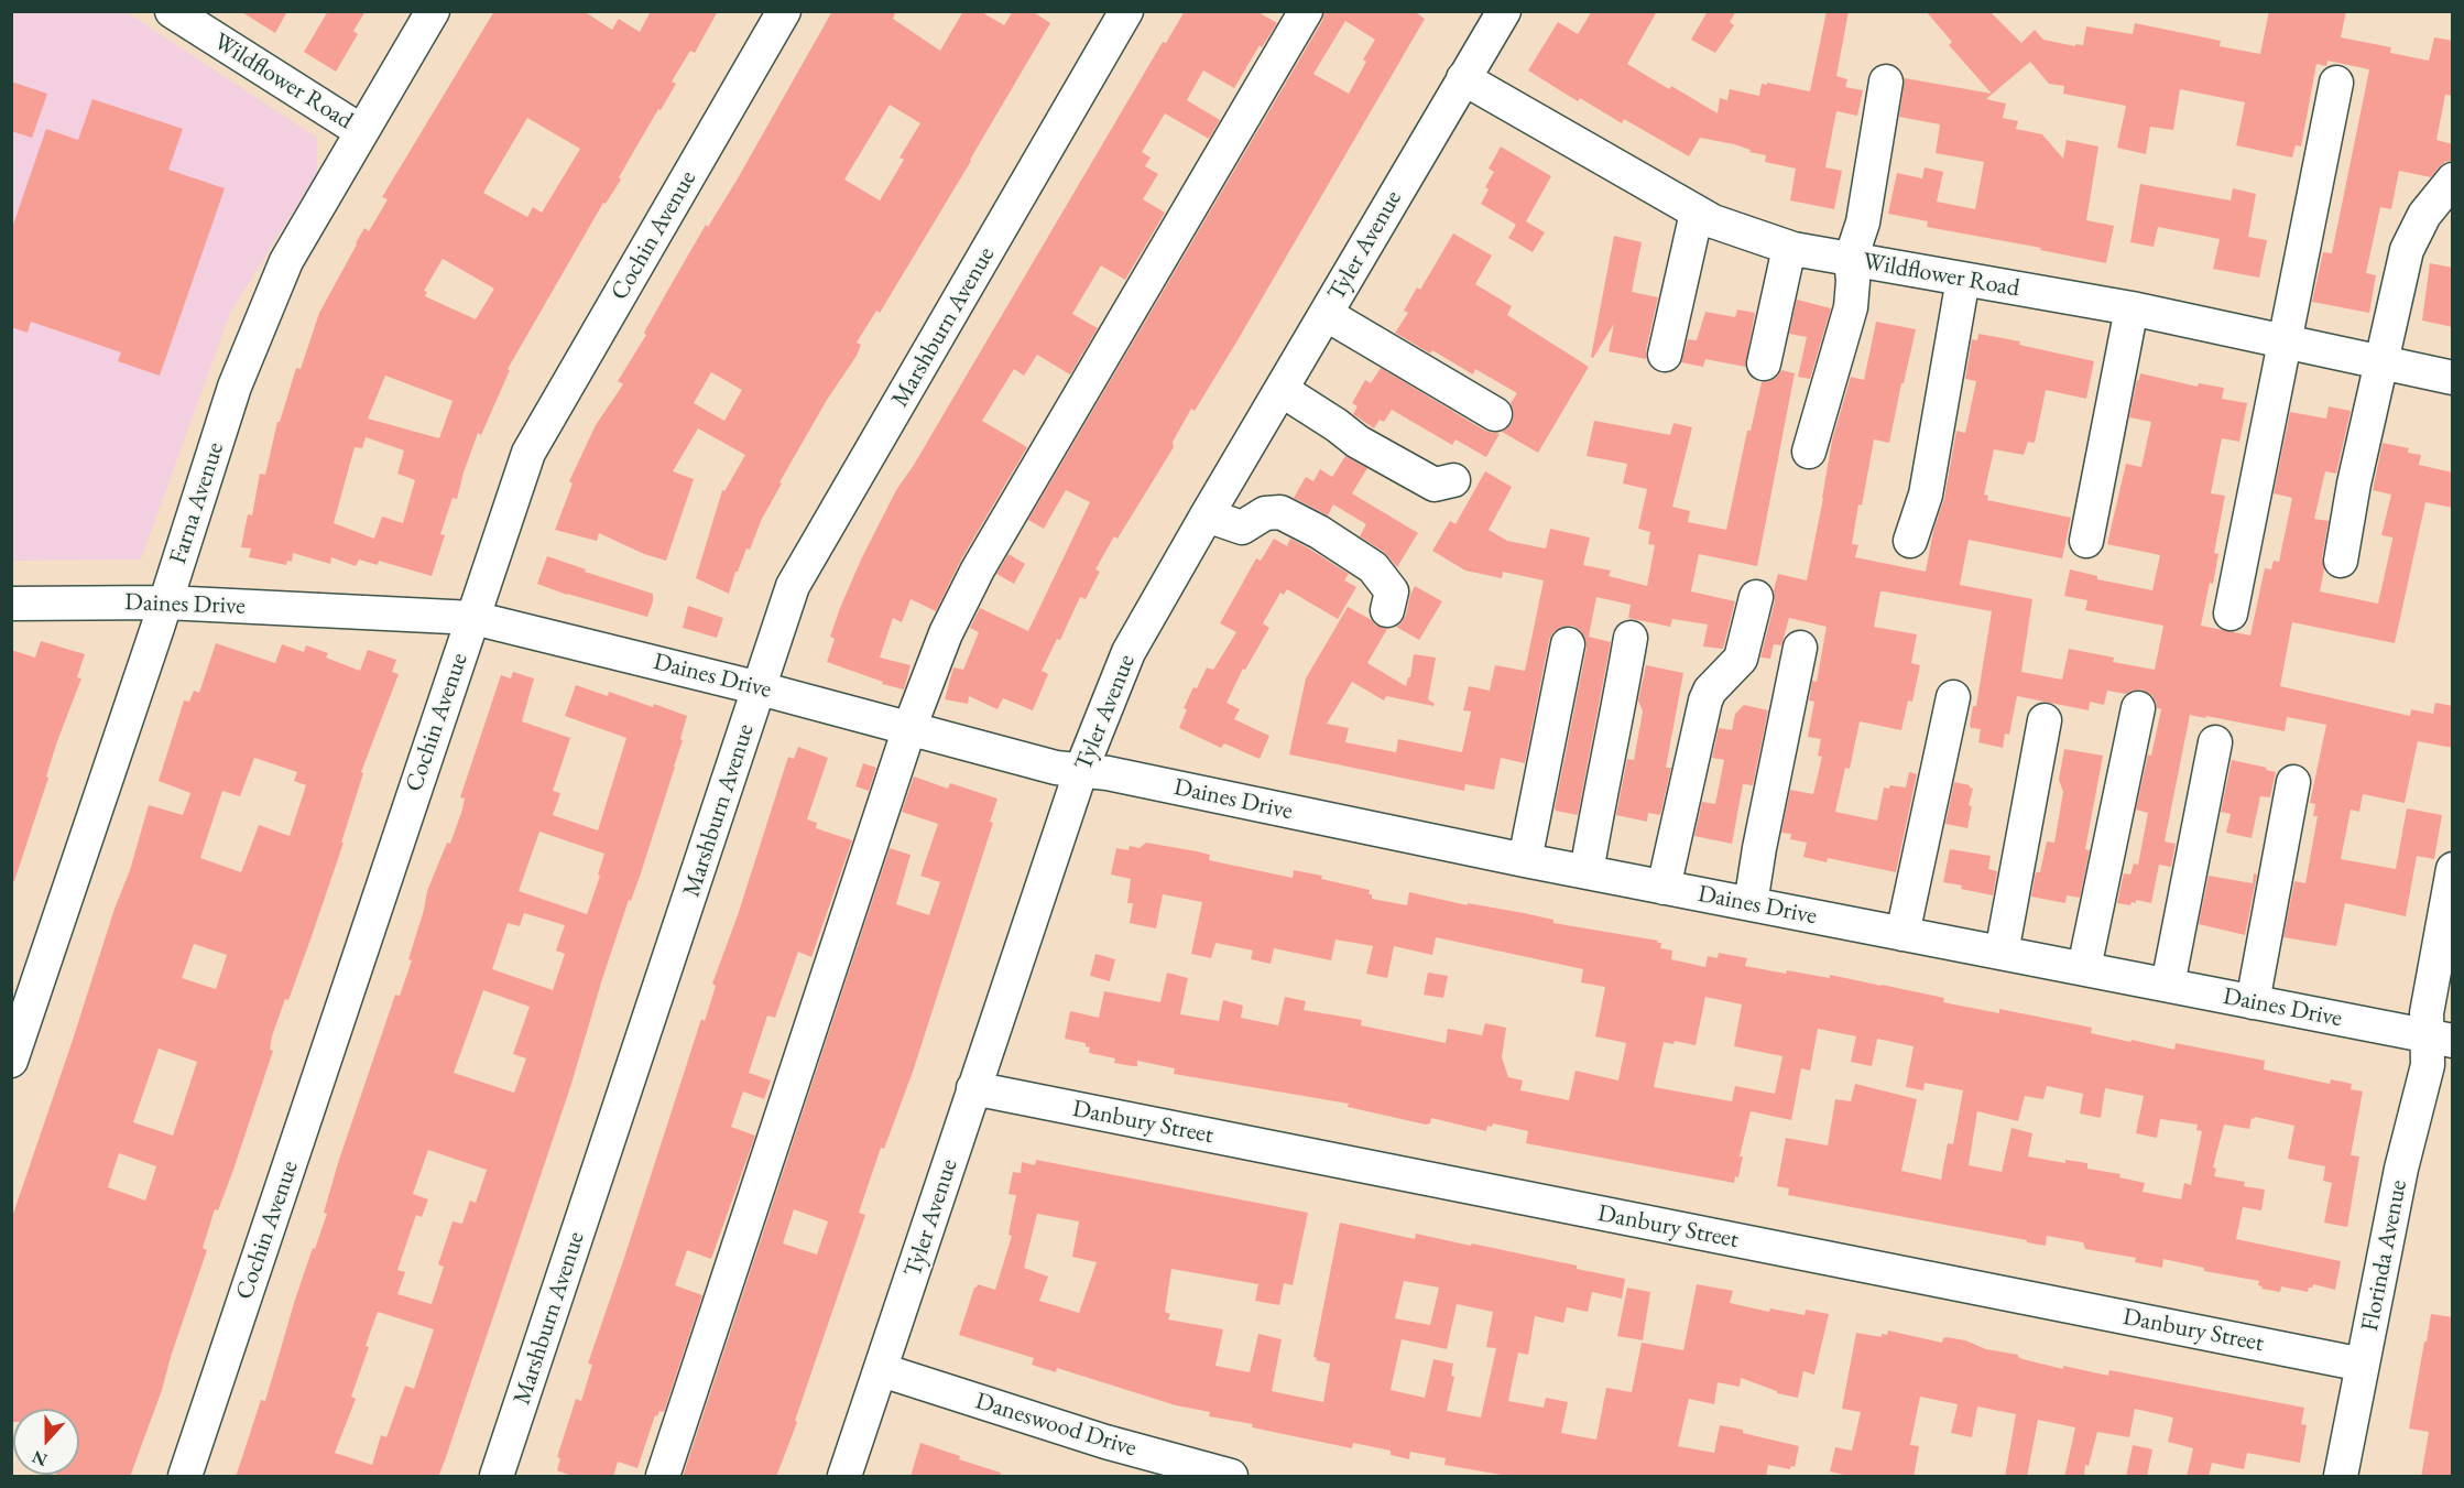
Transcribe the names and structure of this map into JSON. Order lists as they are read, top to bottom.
{
  "streets": {
    "street": [
      "Wildflower Road",
      "Cochin Avenue",
      "Tyler Avenue",
      "Marshburn Avenue",
      "Farna Avenue",
      "Daines Drive",
      "Danbury Street",
      "Florinda Avenue",
      "Daneswood Drive"
    ]
  },
  "crossings": [
    ["Wildflower Road", "Tyler Avenue"],
    ["Wildflower Road", "Farna Avenue"],
    ["Cochin Avenue", "Daines Drive"],
    ["Tyler Avenue", "Daines Drive"],
    ["Tyler Avenue", "Danbury Street"],
    ["Tyler Avenue", "Daneswood Drive"],
    ["Marshburn Avenue", "Daines Drive"],
    ["Farna Avenue", "Daines Drive"],
    ["Daines Drive", "Florinda Avenue"],
    ["Danbury Street", "Florinda Avenue"]
  ],
  "north": "bottom"
}
